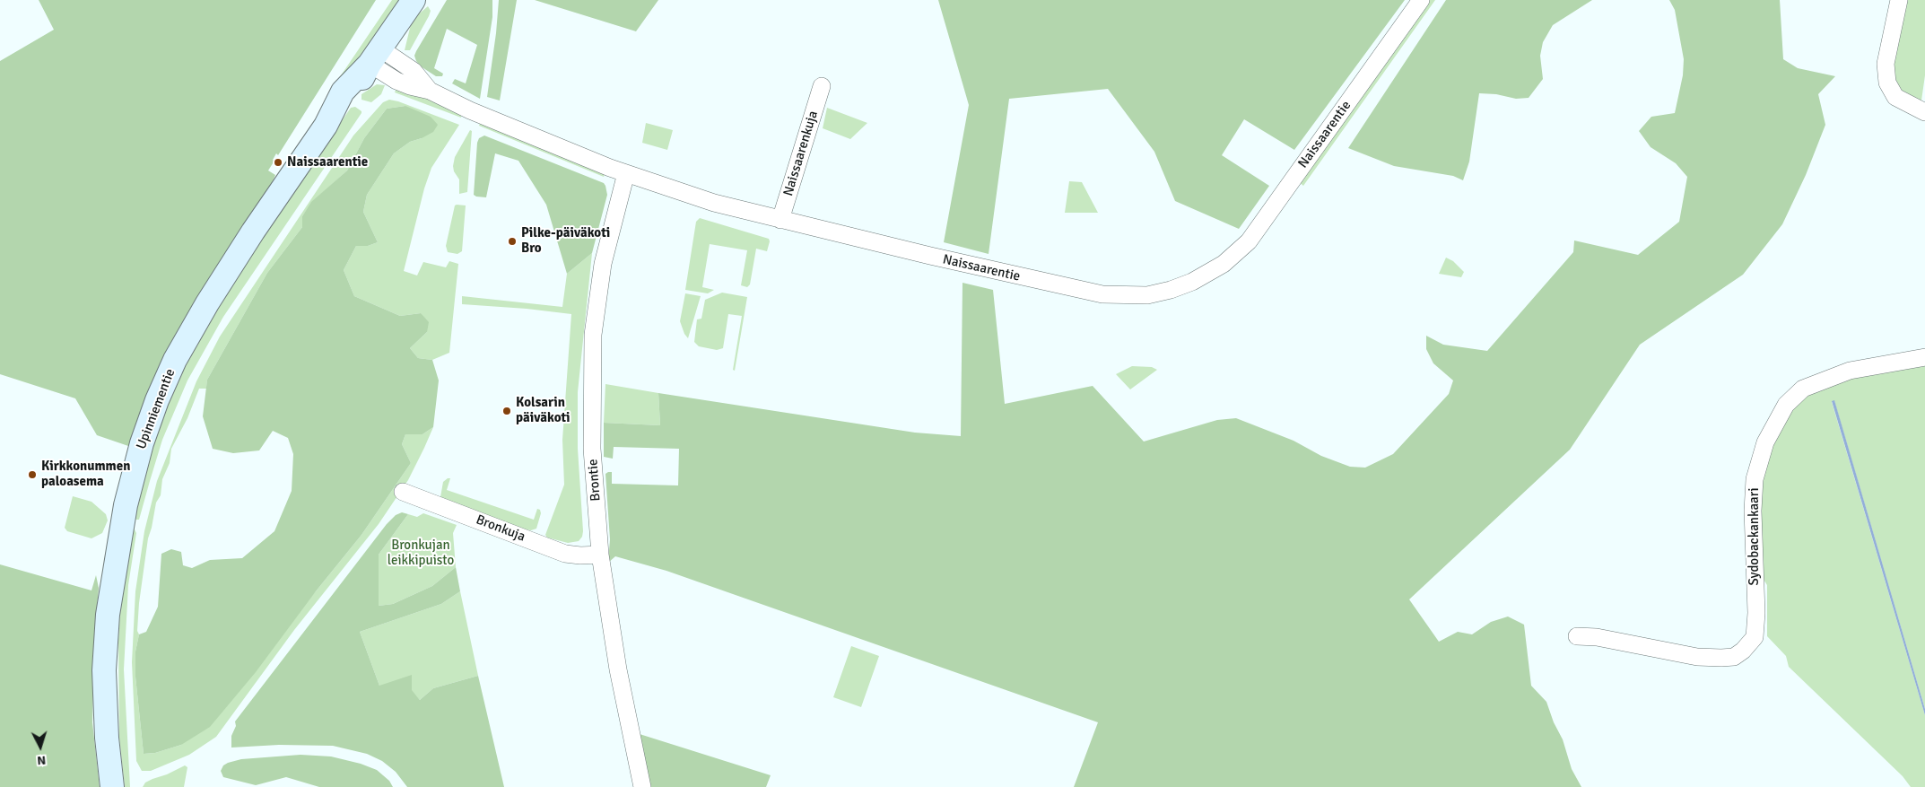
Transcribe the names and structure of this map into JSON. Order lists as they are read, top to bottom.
{
  "streets": {
    "main road": ["Upinniementie"],
    "street": [
      "Naissaarentie",
      "Naissaarenkuja",
      "Brontie",
      "Bronkuja",
      "Sydobackankaari"
    ]
  },
  "crossings": [
    ["Naissaarentie", "Naissaarenkuja"],
    ["Naissaarentie", "Upinniementie"],
    ["Naissaarentie", "Brontie"],
    ["Brontie", "Bronkuja"]
  ],
  "parks": ["Bronkujan leikkipuisto"],
  "places": [
    "Naissaarentie",
    "Pilke-päiväkoti Bro",
    "Kolsarin päiväkoti",
    "Kirkkonummen paloasema"
  ],
  "north": "bottom"
}
